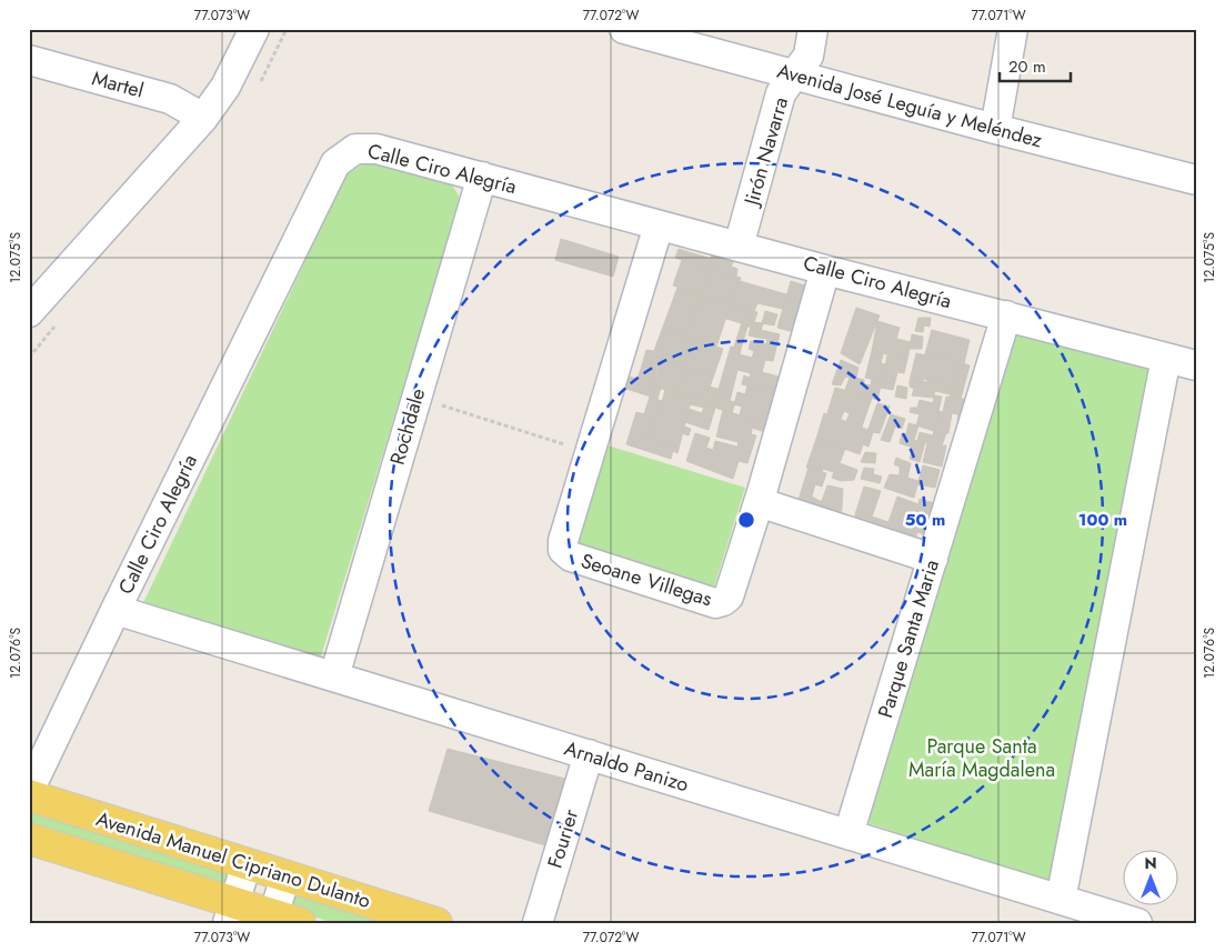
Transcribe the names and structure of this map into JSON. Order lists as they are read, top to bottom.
{
  "streets": {
    "main road": ["Avenida Manuel Cipriano Dulanto"],
    "street": [
      "Martel",
      "Avenida José Leguía y Meléndez",
      "Jirón Navarra",
      "Calle Ciro Alegría",
      "Rochdale",
      "Seoane Villegas",
      "Parque Santa Maria",
      "Arnaldo Panizo",
      "Fourier"
    ]
  },
  "crossings": [
    ["Avenida José Leguía y Meléndez", "Jirón Navarra"],
    ["Jirón Navarra", "Calle Ciro Alegría"],
    ["Calle Ciro Alegría", "Rochdale"],
    ["Calle Ciro Alegría", "Seoane Villegas"],
    ["Calle Ciro Alegría", "Parque Santa Maria"],
    ["Calle Ciro Alegría", "Arnaldo Panizo"],
    ["Calle Ciro Alegría", "Avenida Manuel Cipriano Dulanto"],
    ["Rochdale", "Arnaldo Panizo"],
    ["Parque Santa Maria", "Arnaldo Panizo"],
    ["Arnaldo Panizo", "Fourier"]
  ],
  "parks": ["Parque Santa María Magdalena"],
  "scale_bar": "20 m",
  "north": "top",
  "coordinates": [
    "77.073°W",
    "77.072°W",
    "77.071°W",
    "12.075°S",
    "12.076°S"
  ],
  "rings": ["50 m", "100 m"]
}
